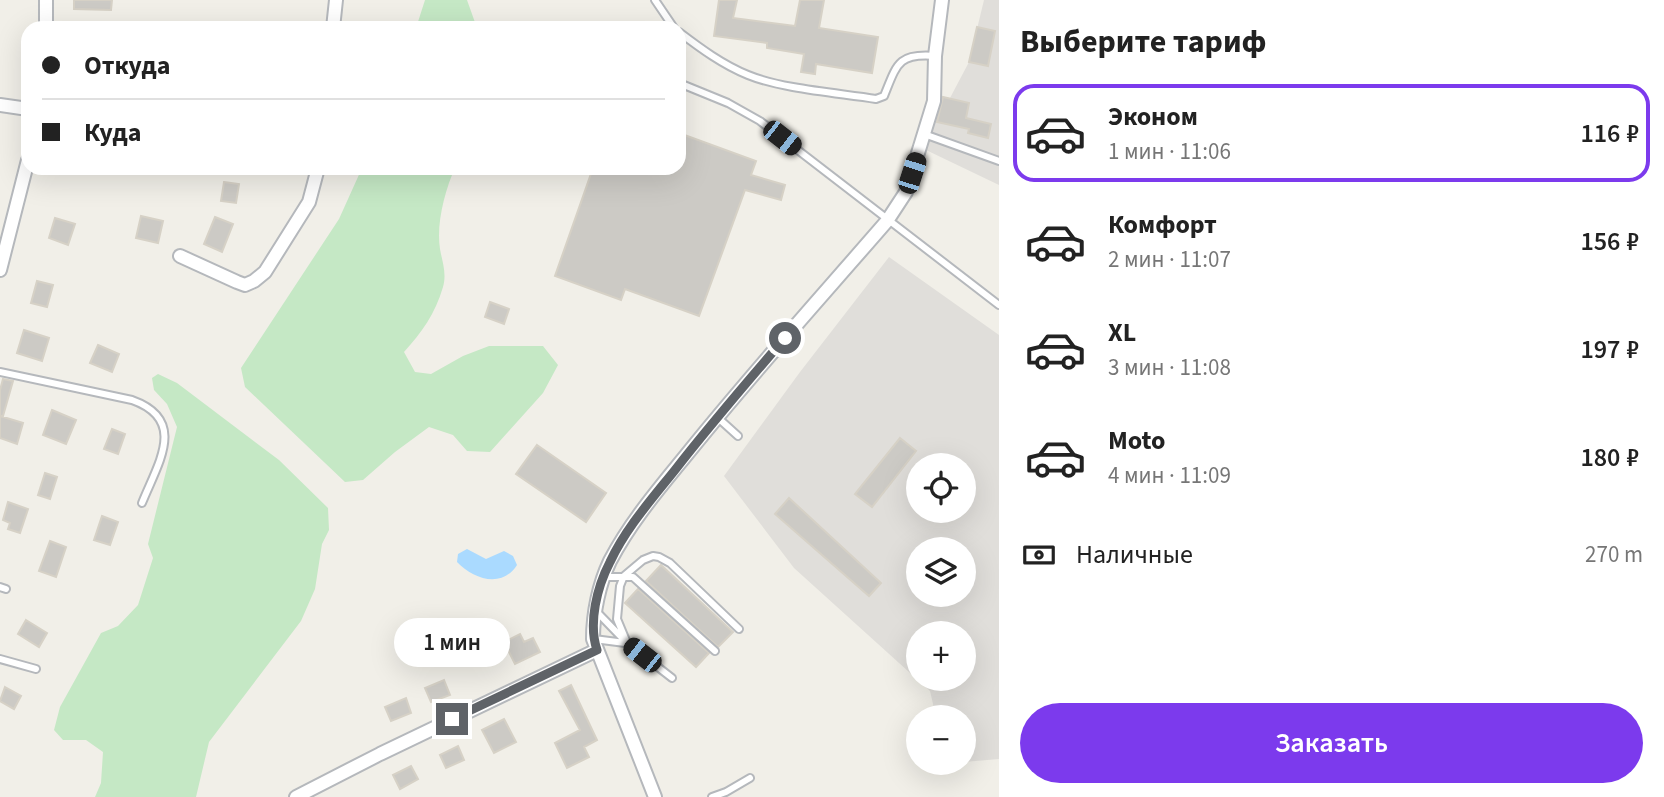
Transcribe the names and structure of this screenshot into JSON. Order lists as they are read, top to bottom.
{
  "page": {
    "heading": "Выберите тариф",
    "banner": ["Откуда", "Куда"],
    "list": [
      {
        "name": "Эконом",
        "note": "1 мин · 11:06",
        "value": "116 ₽"
      },
      {
        "name": "Комфорт",
        "note": "2 мин · 11:07",
        "value": "156 ₽"
      },
      {
        "name": "XL",
        "note": "3 мин · 11:08",
        "value": "197 ₽"
      },
      {
        "name": "Moto",
        "note": "4 мин · 11:09",
        "value": "180 ₽"
      }
    ],
    "map_buttons": ["+", "−"],
    "pay": ["Наличные", "270 m"],
    "bubble": "1 мин",
    "buttons": "Заказать"
  }
}
